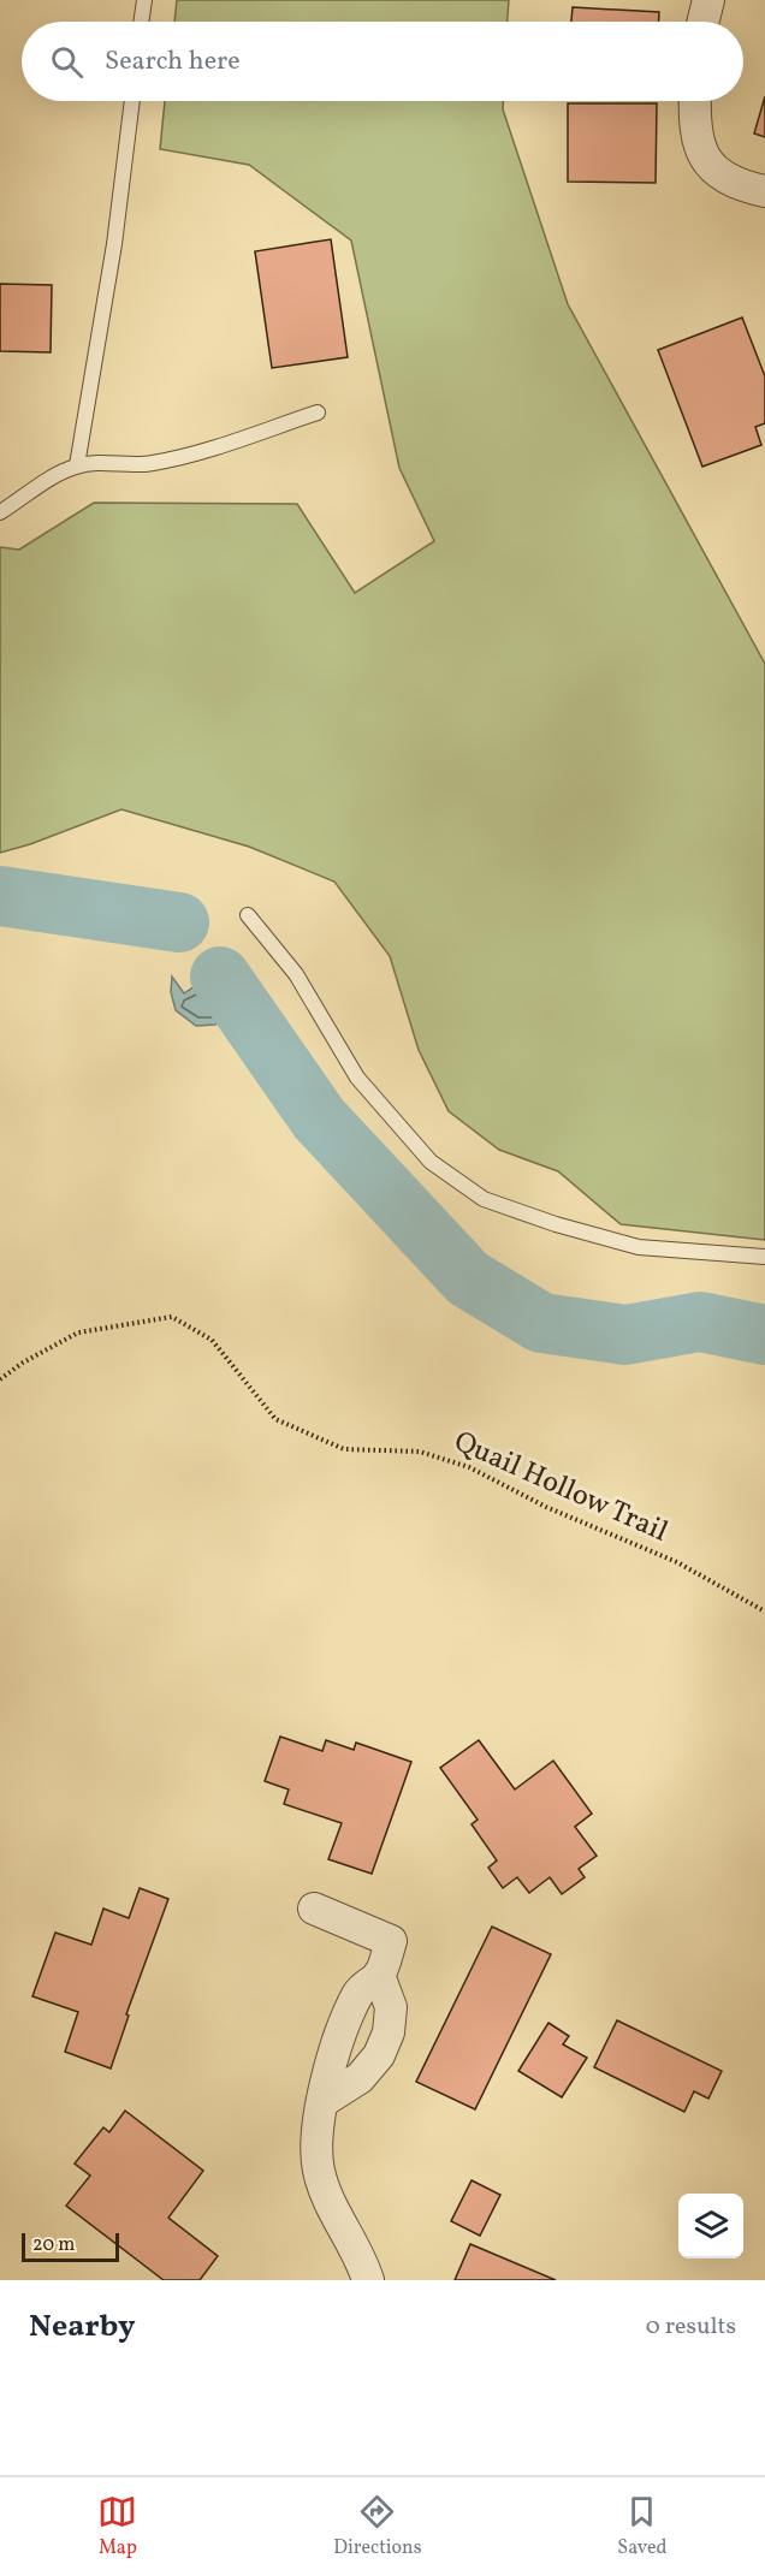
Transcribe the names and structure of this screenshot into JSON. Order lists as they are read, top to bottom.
{
  "streets": {
    "path": ["Quail Hollow Trail"]
  },
  "scale_bar": "20 m",
  "page": {
    "search": "Search here",
    "scale": "20 m",
    "heading": ["Nearby", "0 results"],
    "nav": ["Map", "Directions", "Saved"]
  }
}
